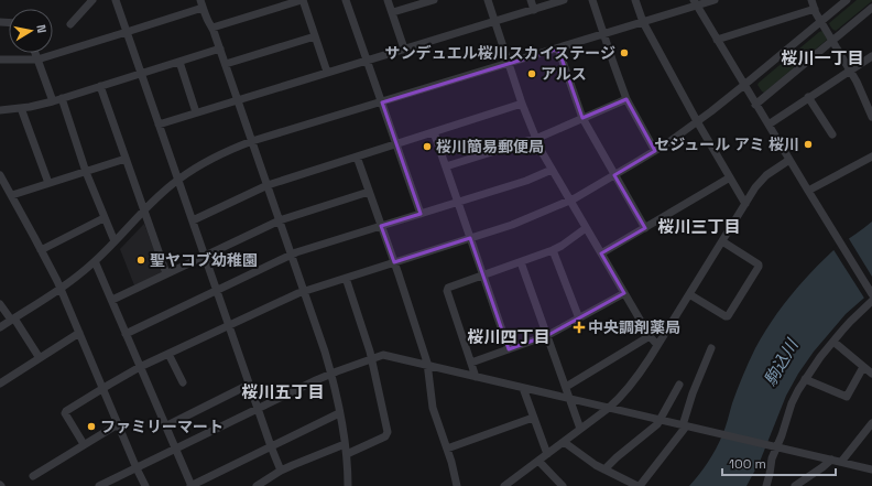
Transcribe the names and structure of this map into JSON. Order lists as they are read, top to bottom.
{
  "districts": [
    "桜川一丁目",
    "桜川三丁目",
    "桜川四丁目",
    "桜川五丁目"
  ],
  "water": ["駒込川"],
  "places": {
    "other": [
      "サンデュエル桜川スカイステージ",
      "アルス",
      "セジュール アミ 桜川",
      "桜川簡易郵便局",
      "聖ヤコブ幼稚園",
      "ファミリーマート"
    ],
    "health": ["中央調剤薬局"]
  },
  "scale_bar": "100 m",
  "north": "right"
}
